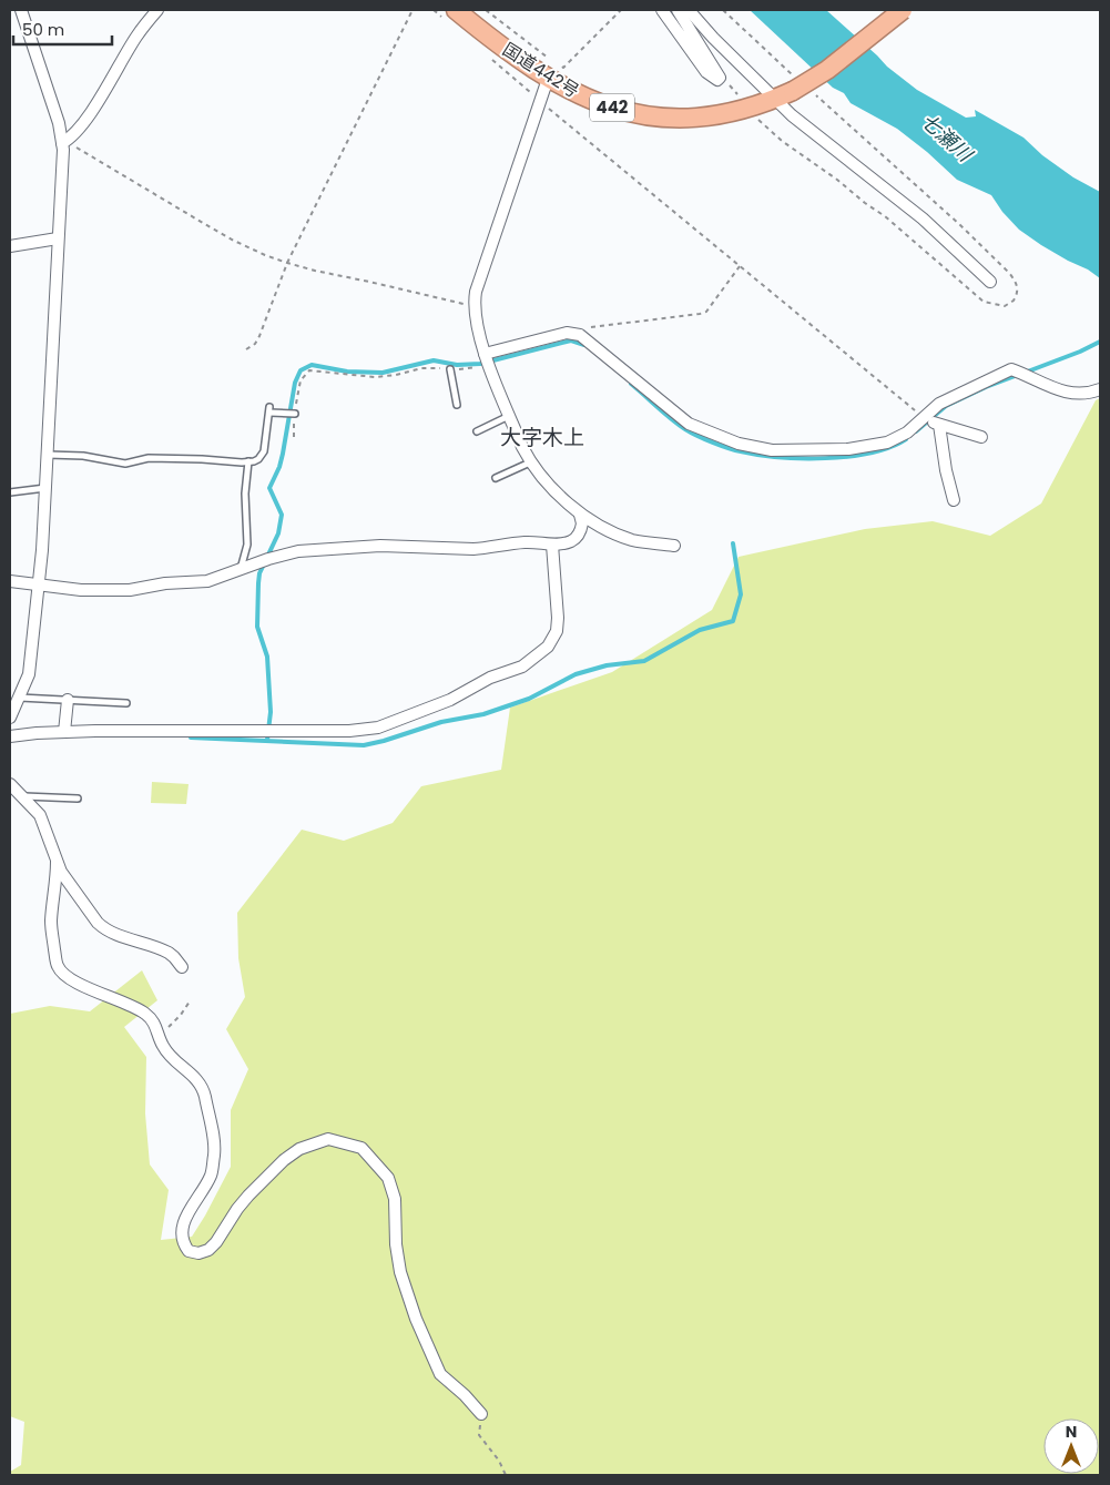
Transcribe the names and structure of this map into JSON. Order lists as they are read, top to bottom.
{
  "streets": {
    "highway": ["国道442号", "442"]
  },
  "districts": ["大字木上"],
  "water": ["七瀬川"],
  "scale_bar": "50 m",
  "north": "top"
}
